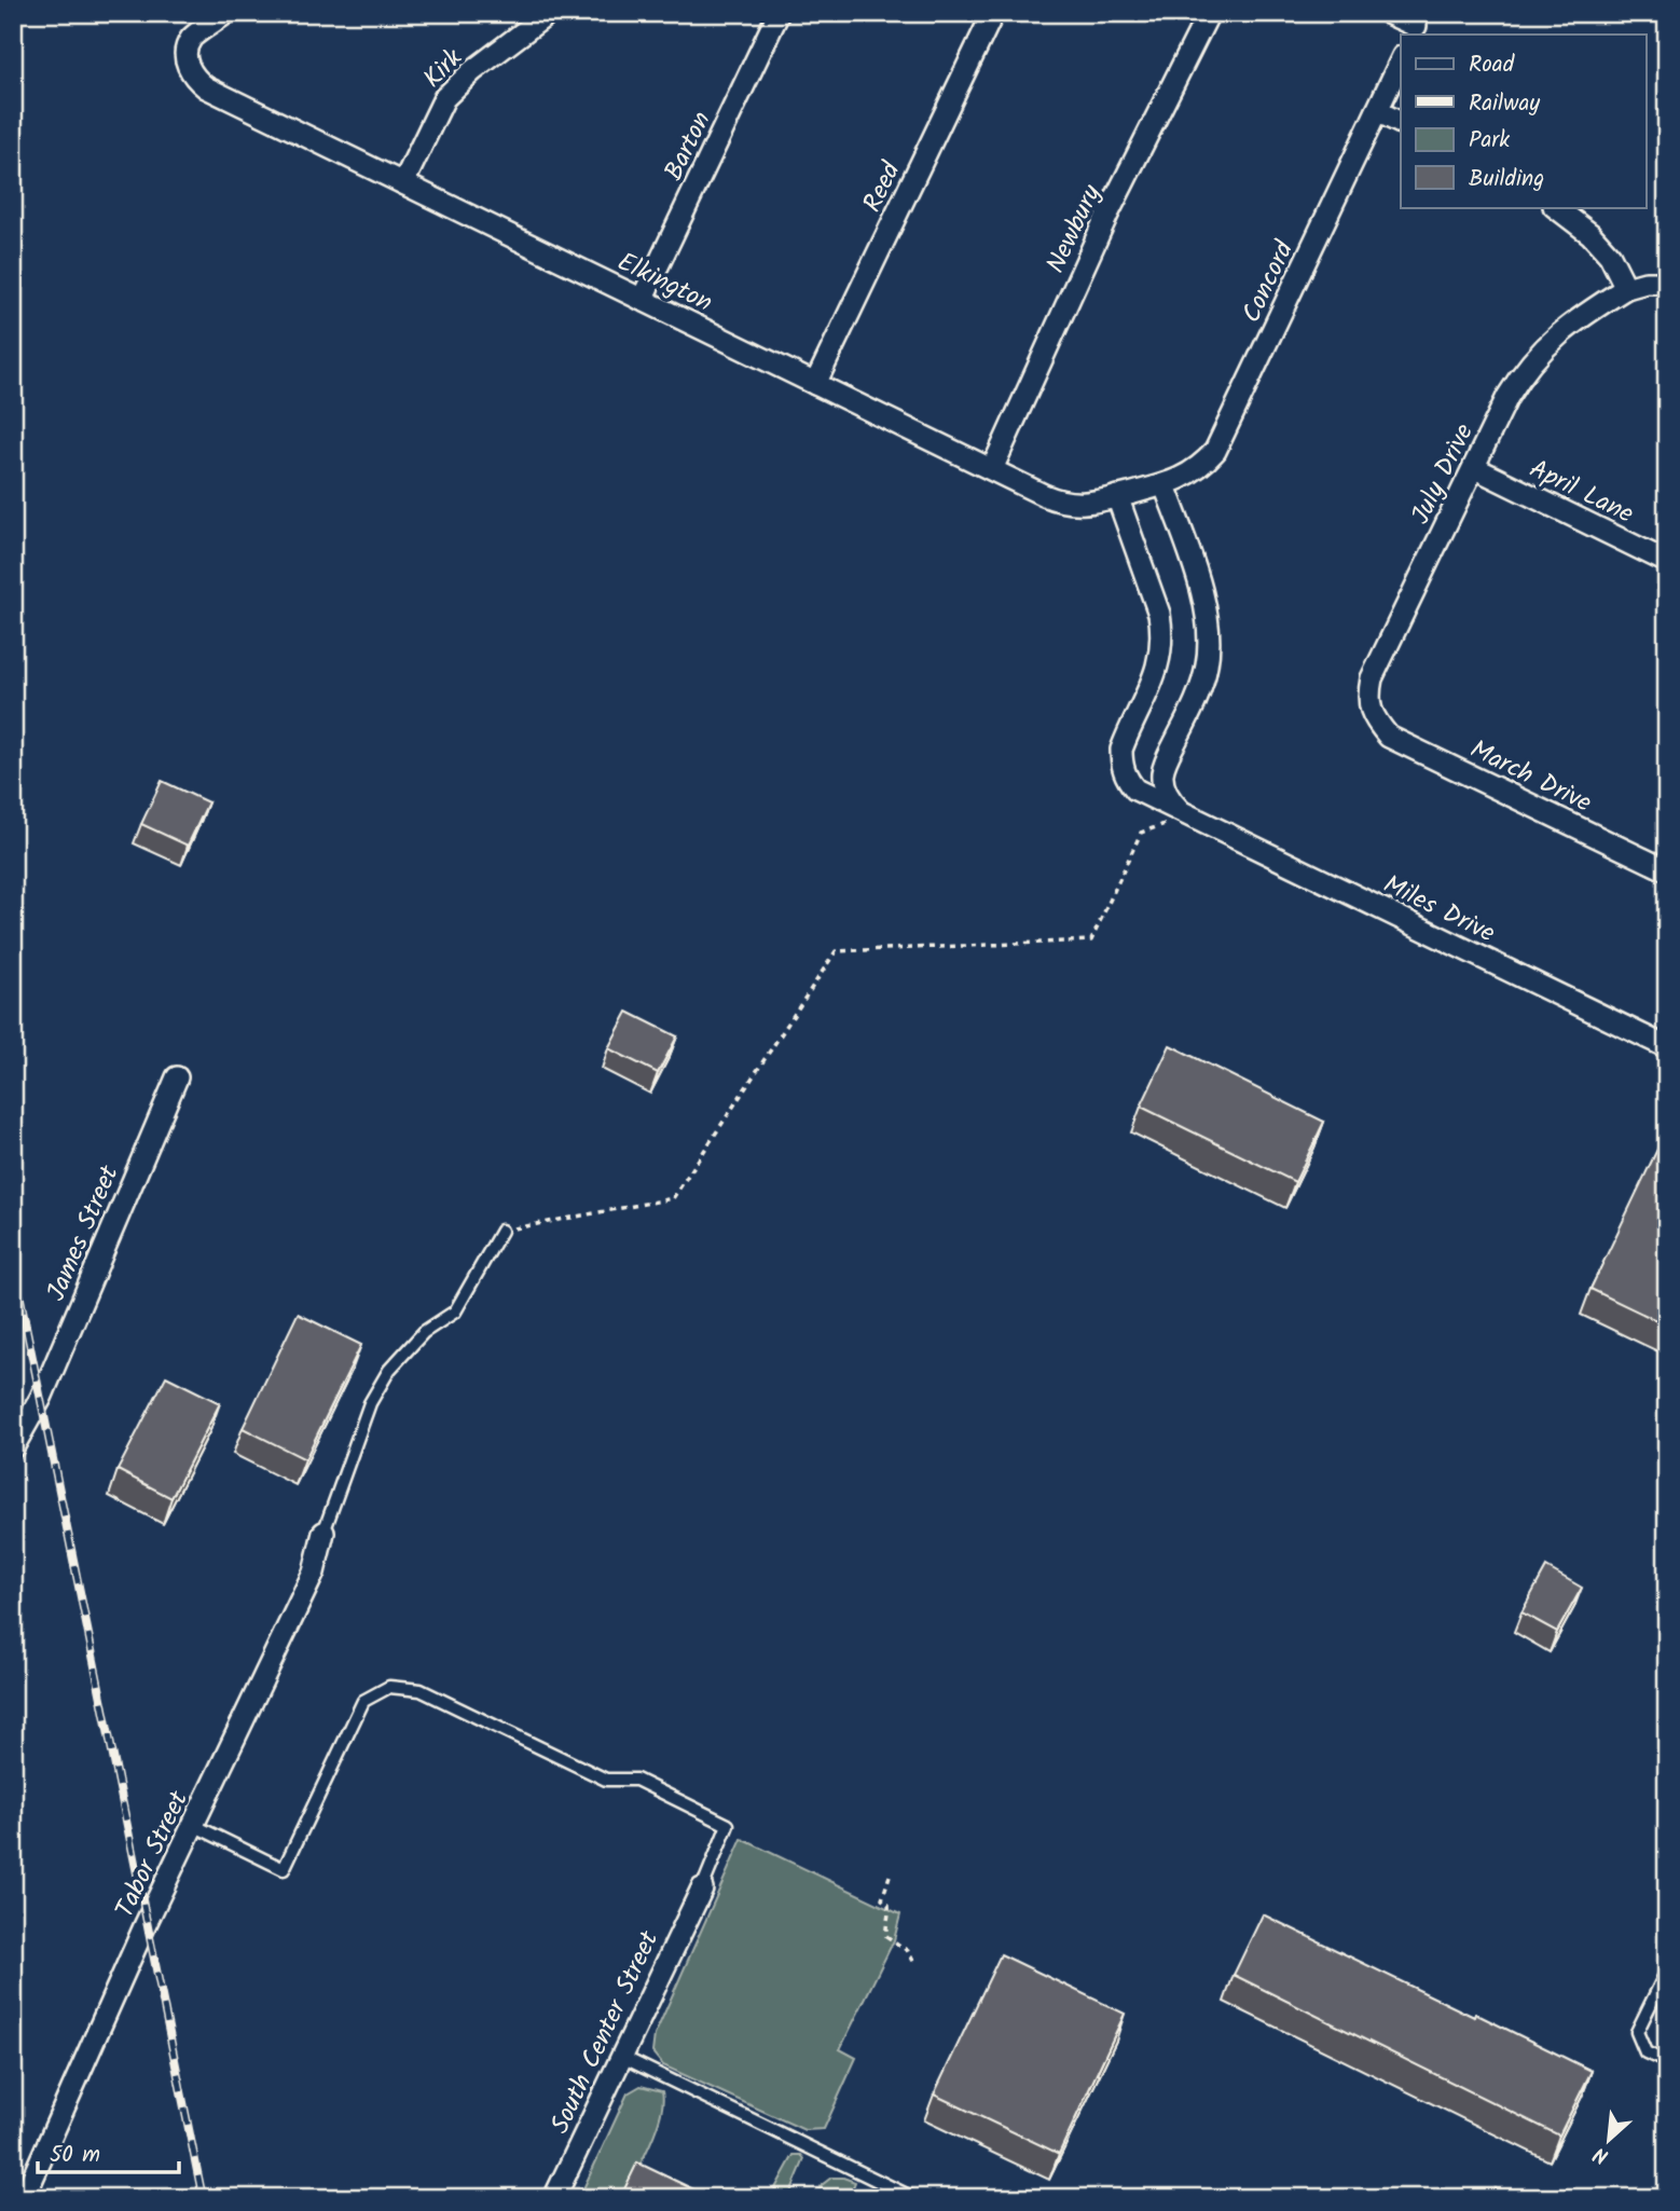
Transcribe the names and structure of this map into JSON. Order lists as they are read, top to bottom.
{
  "streets": {
    "street": [
      "Kirk",
      "Barton",
      "Reed",
      "Newbury",
      "Elkington",
      "Concord",
      "July Drive",
      "April Lane",
      "March Drive",
      "Miles Drive",
      "James Street",
      "Tabor Street",
      "South Center Street"
    ]
  },
  "crossings": [
    ["Kirk", "Elkington"],
    ["Barton", "Elkington"],
    ["Reed", "Elkington"],
    ["Newbury", "Elkington"],
    ["Elkington", "Concord"],
    ["Elkington", "Miles Drive"],
    ["Concord", "Miles Drive"],
    ["July Drive", "April Lane"],
    ["July Drive", "March Drive"]
  ],
  "legend": [
    "Road",
    "Railway",
    "Park",
    "Building"
  ],
  "scale_bar": "50 m",
  "north": "bottom left"
}
